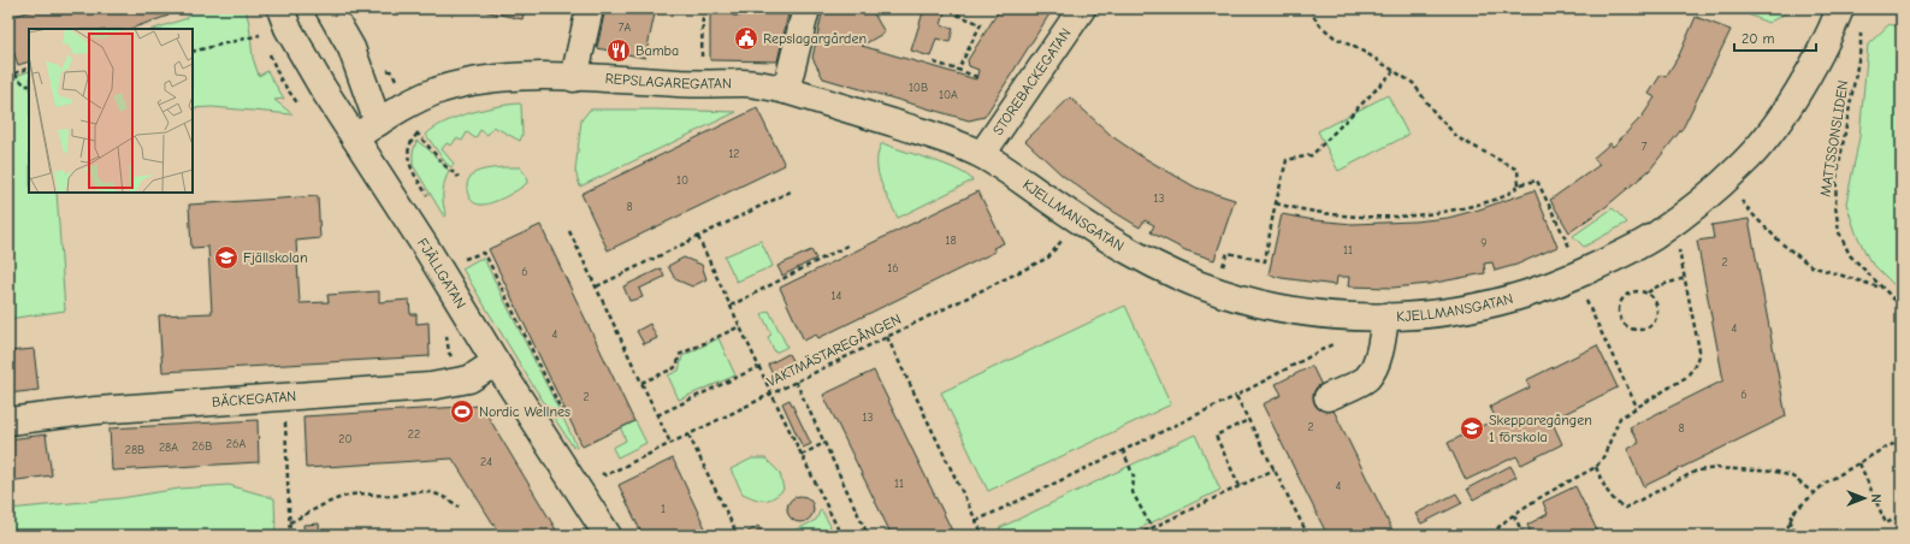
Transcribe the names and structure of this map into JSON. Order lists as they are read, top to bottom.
{
  "streets": {
    "street": [
      "REPSLAGAREGATAN",
      "STOREBACKEGATAN",
      "KJELLMANSGATAN",
      "FJÄLLGATAN",
      "BÄCKEGATAN"
    ],
    "path": ["MATTSSONSLIDEN", "VAKTMÄSTAREGÅNGEN"]
  },
  "crossings": [
    ["REPSLAGAREGATAN", "STOREBACKEGATAN"],
    ["REPSLAGAREGATAN", "KJELLMANSGATAN"],
    ["REPSLAGAREGATAN", "FJÄLLGATAN"],
    ["STOREBACKEGATAN", "KJELLMANSGATAN"],
    ["FJÄLLGATAN", "BÄCKEGATAN"]
  ],
  "places": {
    "public building": ["Repslagargården"],
    "restaurant": ["Bamba"],
    "school or university": ["Fjällskolan", "Skepparegången 1 förskola"],
    "sports": ["Nordic Wellnes"]
  },
  "house_numbers": [
    "7A",
    "10B",
    "10A",
    "7",
    "12",
    "10",
    "13",
    "8",
    "18",
    "9",
    "11",
    "2",
    "16",
    "6",
    "14",
    "4",
    "4",
    "6",
    "2",
    "13",
    "2",
    "8",
    "22",
    "20",
    "26A",
    "26B",
    "28A",
    "28B",
    "24",
    "11",
    "4",
    "1"
  ],
  "scale_bar": "20 m",
  "north": "right"
}
